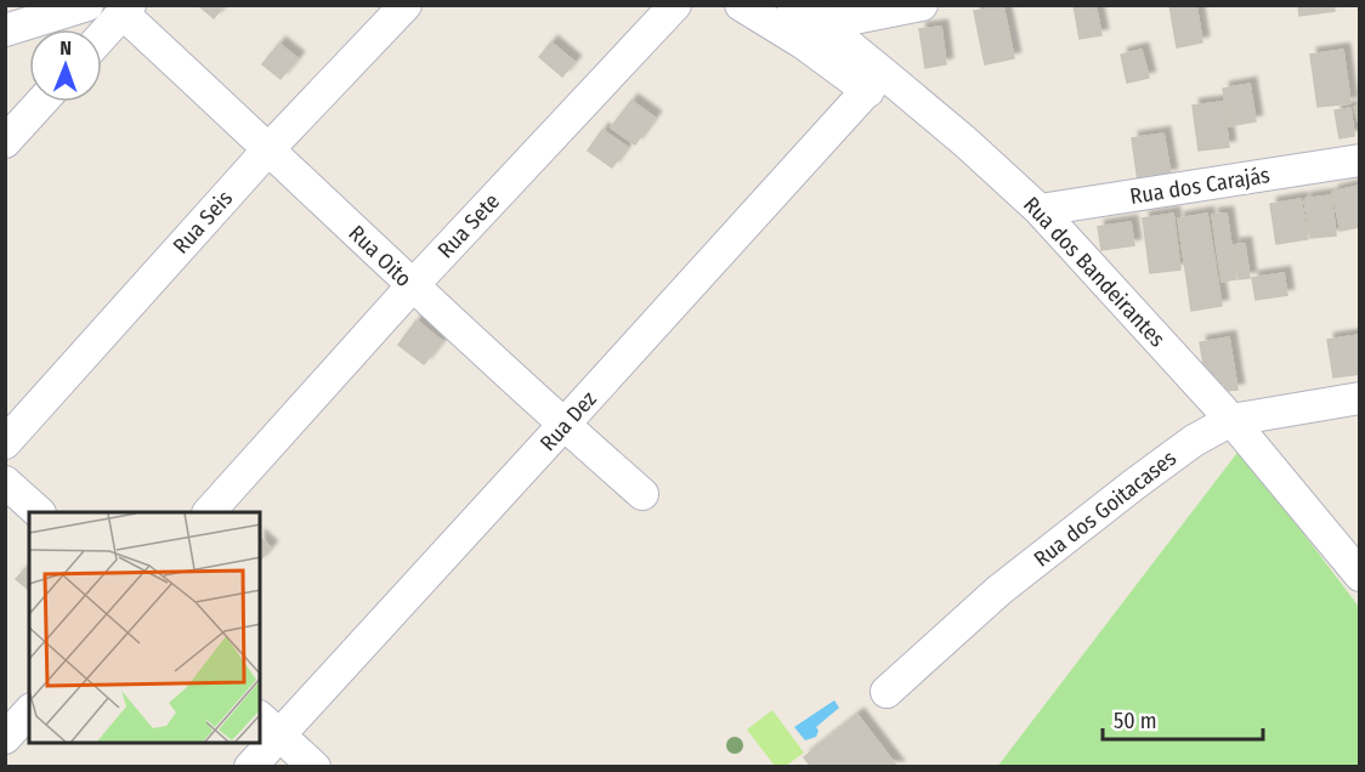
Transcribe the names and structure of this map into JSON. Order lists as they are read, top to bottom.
{
  "streets": {
    "street": [
      "Rua dos Carajás",
      "Rua Seis",
      "Rua Sete",
      "Rua Oito",
      "Rua dos Bandeirantes",
      "Rua Dez",
      "Rua dos Goitacases"
    ]
  },
  "crossings": [
    ["Rua dos Carajás", "Rua dos Bandeirantes"],
    ["Rua Seis", "Rua Oito"],
    ["Rua Sete", "Rua Oito"],
    ["Rua Oito", "Rua Dez"],
    ["Rua dos Bandeirantes", "Rua Dez"],
    ["Rua dos Bandeirantes", "Rua dos Goitacases"]
  ],
  "scale_bar": "50 m",
  "north": "top"
}
